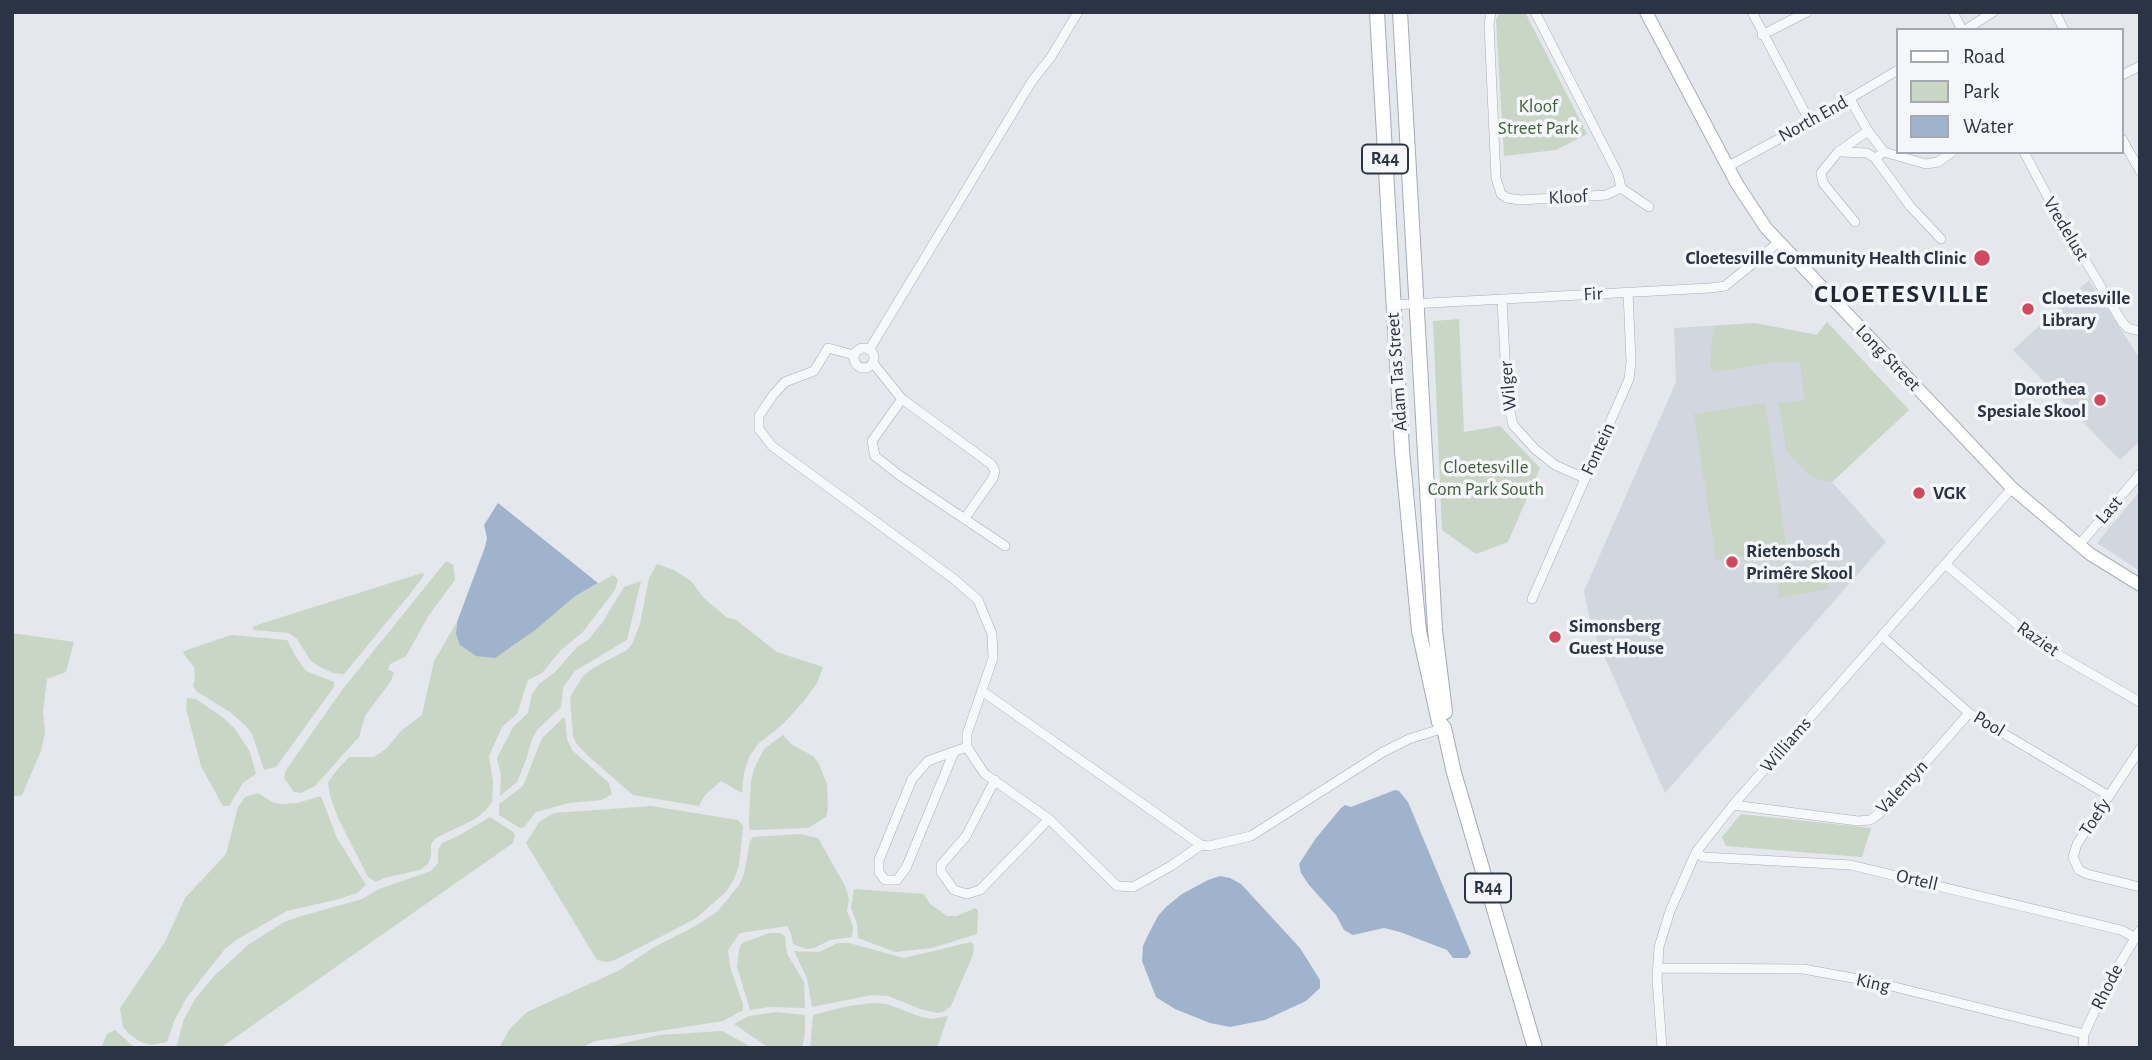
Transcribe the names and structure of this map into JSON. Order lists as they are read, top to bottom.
{
  "streets": {
    "main road": ["R44", "Adam Tas Street"],
    "street": [
      "North End",
      "Kloof",
      "Vredelust",
      "Fir",
      "Long Street",
      "Wilger",
      "Fontein",
      "Last",
      "Raziet",
      "Pool",
      "Williams",
      "Valentyn",
      "Toefy",
      "Ortell",
      "King",
      "Rhode"
    ]
  },
  "crossings": [
    ["North End", "Long Street"],
    ["Fir", "Long Street"],
    ["Fir", "Adam Tas Street"],
    ["Fir", "Wilger"],
    ["Fir", "Fontein"],
    ["Long Street", "Last"],
    ["Long Street", "Williams"],
    ["Wilger", "Fontein"],
    ["Raziet", "Williams"],
    ["Pool", "Williams"],
    ["Pool", "Valentyn"],
    ["Pool", "Toefy"],
    ["Williams", "Valentyn"],
    ["Williams", "Ortell"],
    ["Williams", "King"],
    ["Ortell", "Rhode"],
    ["King", "Rhode"]
  ],
  "districts": ["CLOETESVILLE"],
  "parks": ["Kloof Street Park", "Cloetesville Com Park South"],
  "places": [
    "Cloetesville Community Health Clinic",
    "Cloetesville Library",
    "Dorothea Spesiale Skool",
    "VGK",
    "Rietenbosch Primêre Skool",
    "Simonsberg Guest House"
  ],
  "legend": ["Road", "Park", "Water"]
}
